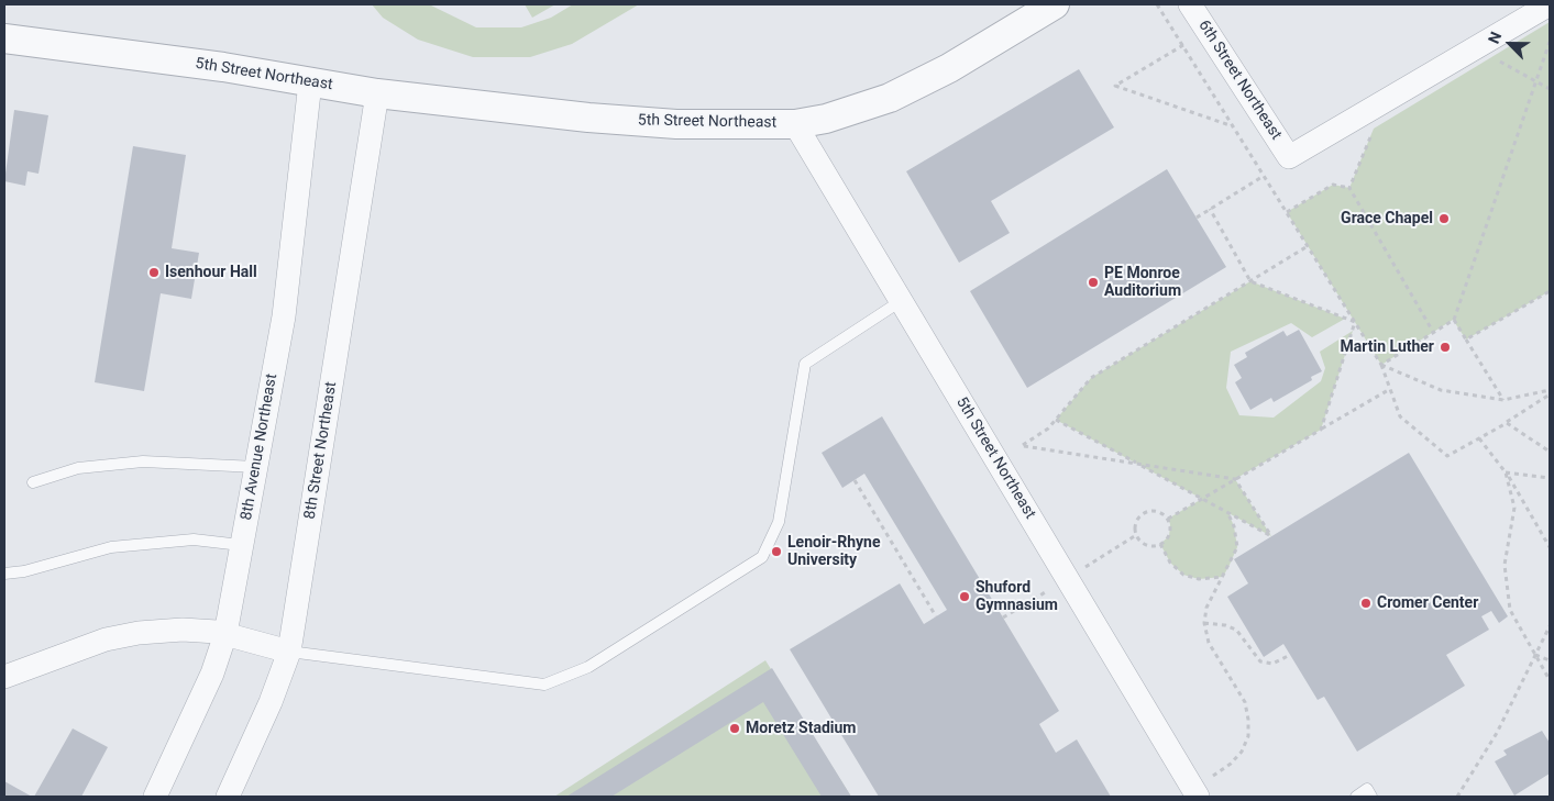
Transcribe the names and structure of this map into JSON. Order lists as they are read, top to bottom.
{
  "streets": {
    "street": [
      "5th Street Northeast",
      "6th Street Northeast",
      "8th Avenue Northeast",
      "8th Street Northeast"
    ]
  },
  "crossings": [
    ["5th Street Northeast", "8th Avenue Northeast"],
    ["5th Street Northeast", "8th Street Northeast"]
  ],
  "places": [
    "Grace Chapel",
    "Isenhour Hall",
    "PE Monroe Auditorium",
    "Martin Luther",
    "Lenoir-Rhyne University",
    "Shuford Gymnasium",
    "Cromer Center",
    "Moretz Stadium"
  ],
  "north": "top left"
}
